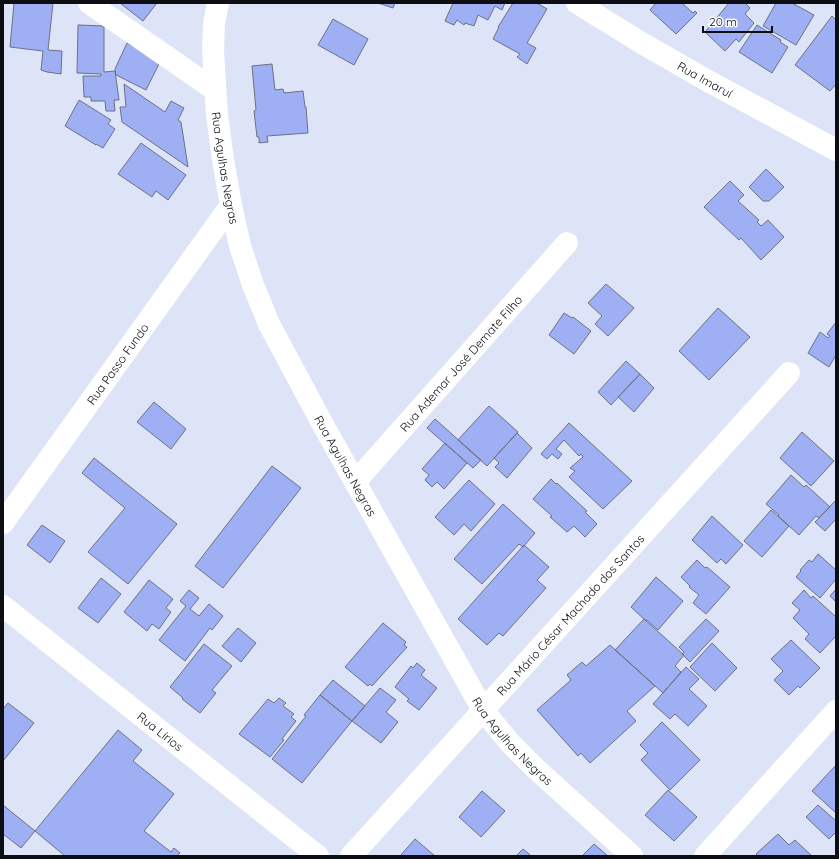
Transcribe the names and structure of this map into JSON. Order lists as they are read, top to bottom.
{
  "streets": {
    "street": [
      "Rua Imaruí",
      "Rua Agulhas Negras",
      "Rua Ademar José Demate Filho",
      "Rua Passo Fundo",
      "Rua Mário César Machado dos Santos",
      "Rua Lírios"
    ]
  },
  "crossings": [
    ["Rua Agulhas Negras", "Rua Ademar José Demate Filho"],
    ["Rua Agulhas Negras", "Rua Passo Fundo"],
    ["Rua Agulhas Negras", "Rua Mário César Machado dos Santos"]
  ],
  "scale_bar": "20 m"
}
